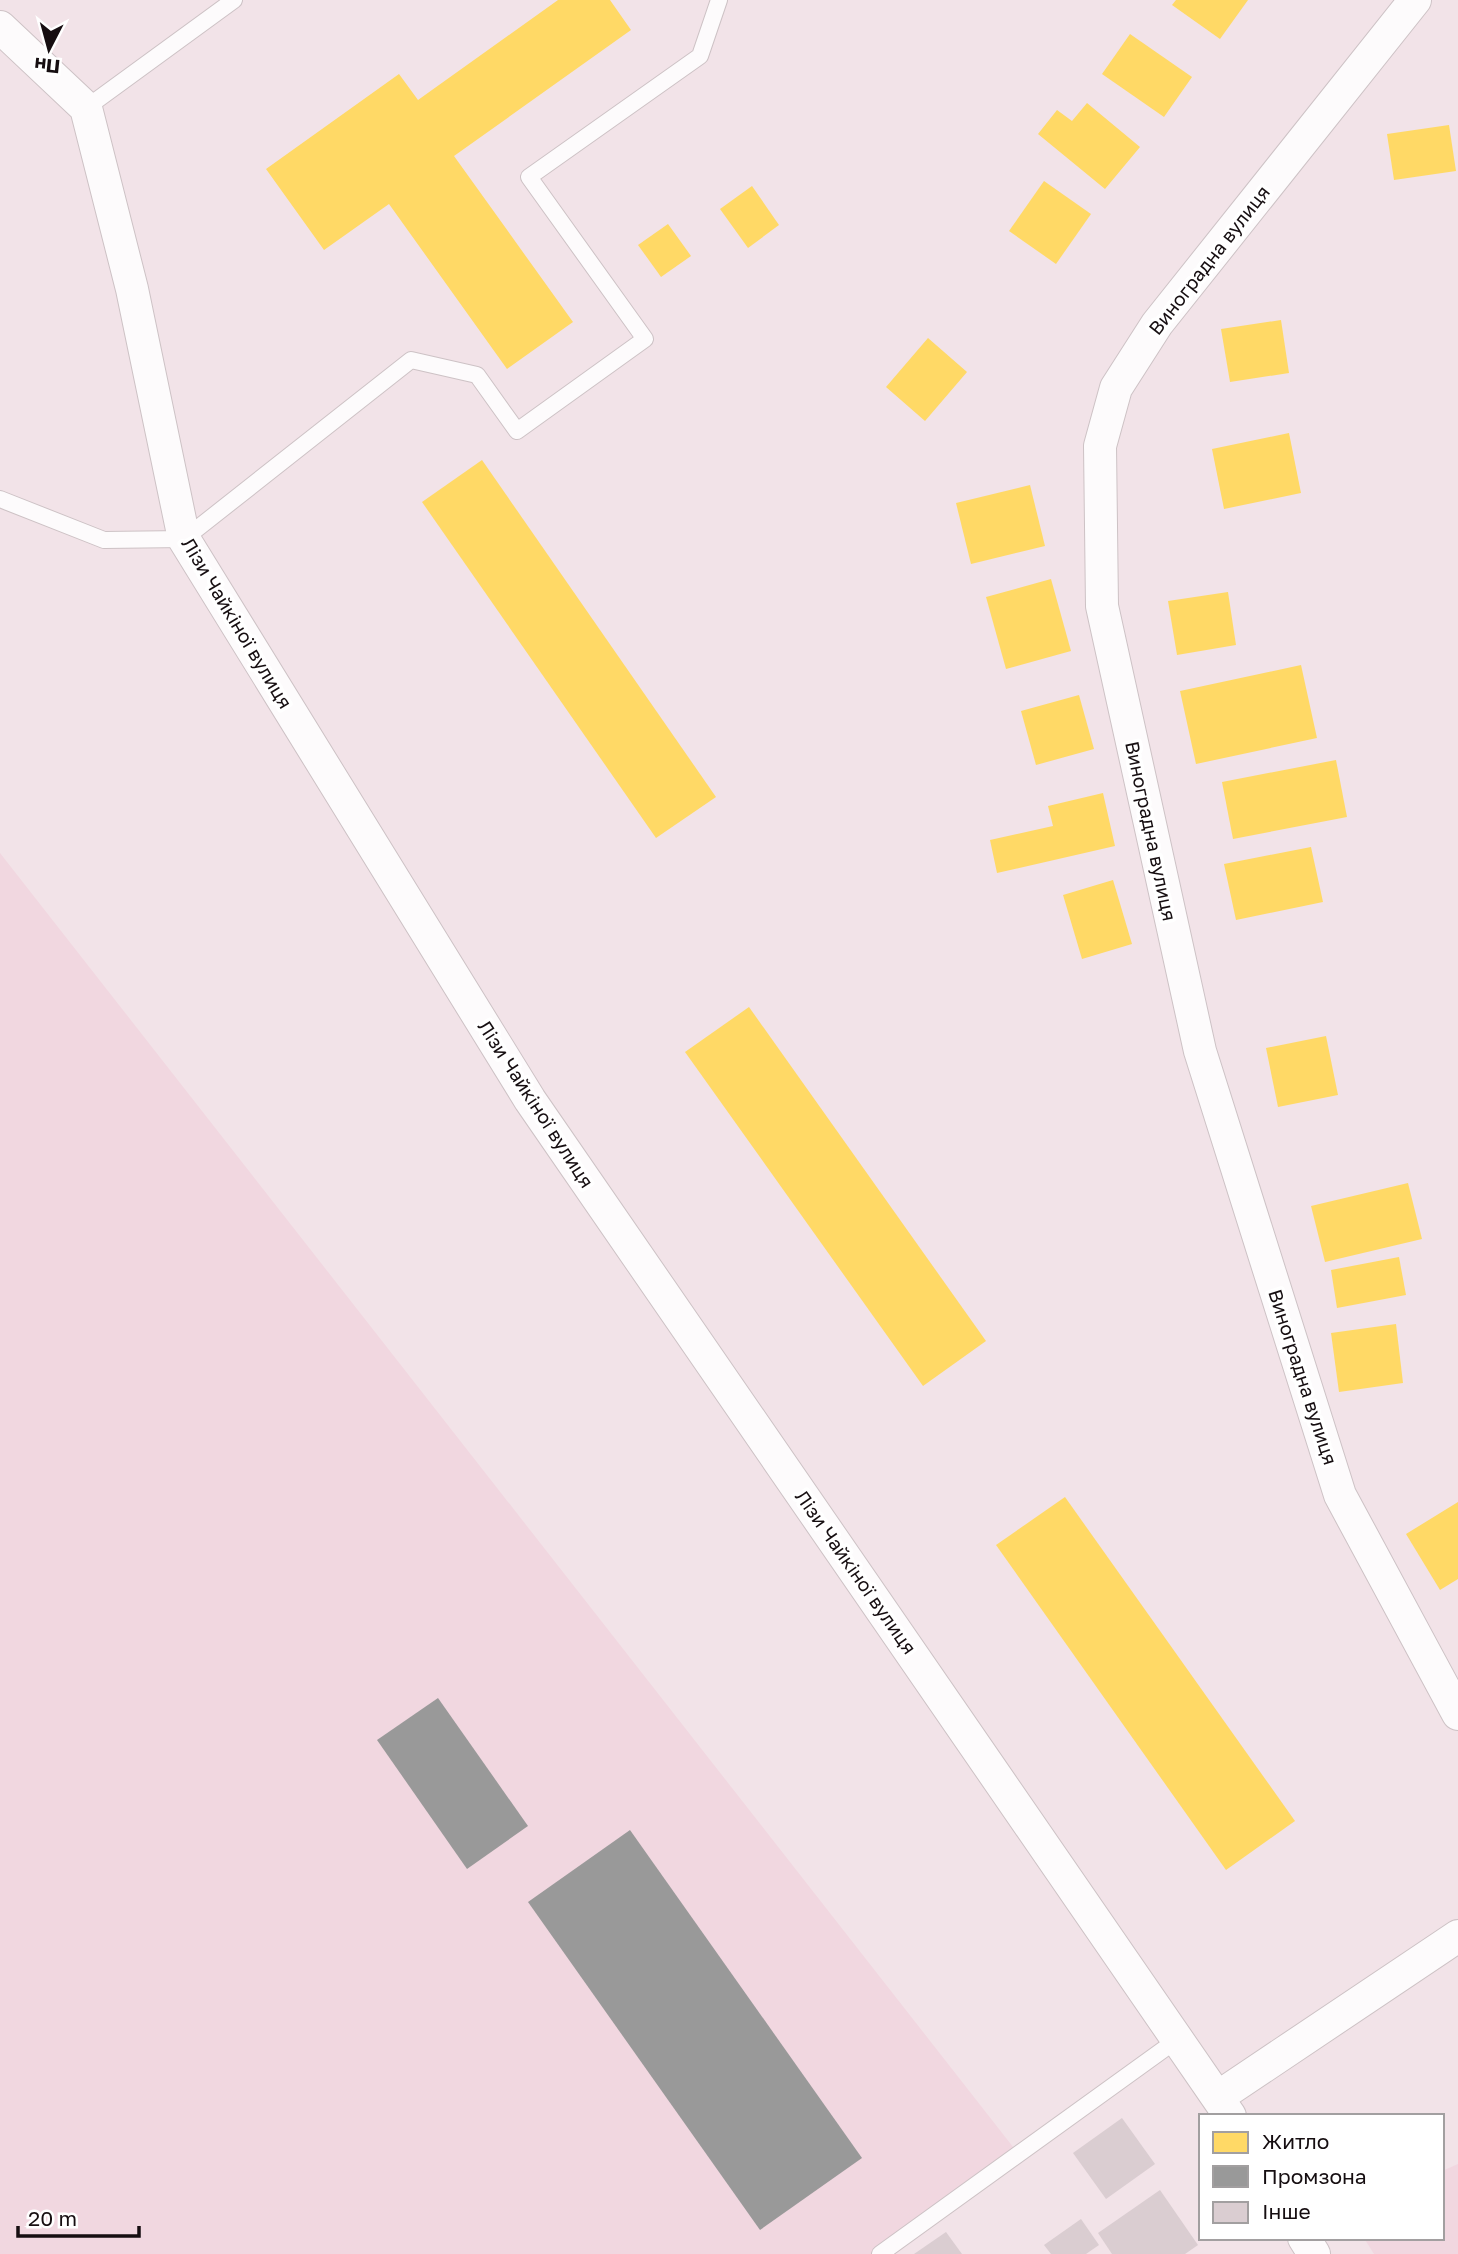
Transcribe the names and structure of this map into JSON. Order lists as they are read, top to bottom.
{
  "streets": {
    "street": ["Виноградна вулиця", "Лізи Чайкіної вулиця"]
  },
  "legend": ["Житло", "Промзона", "Інше"],
  "scale_bar": "20 m",
  "north": "bottom"
}
